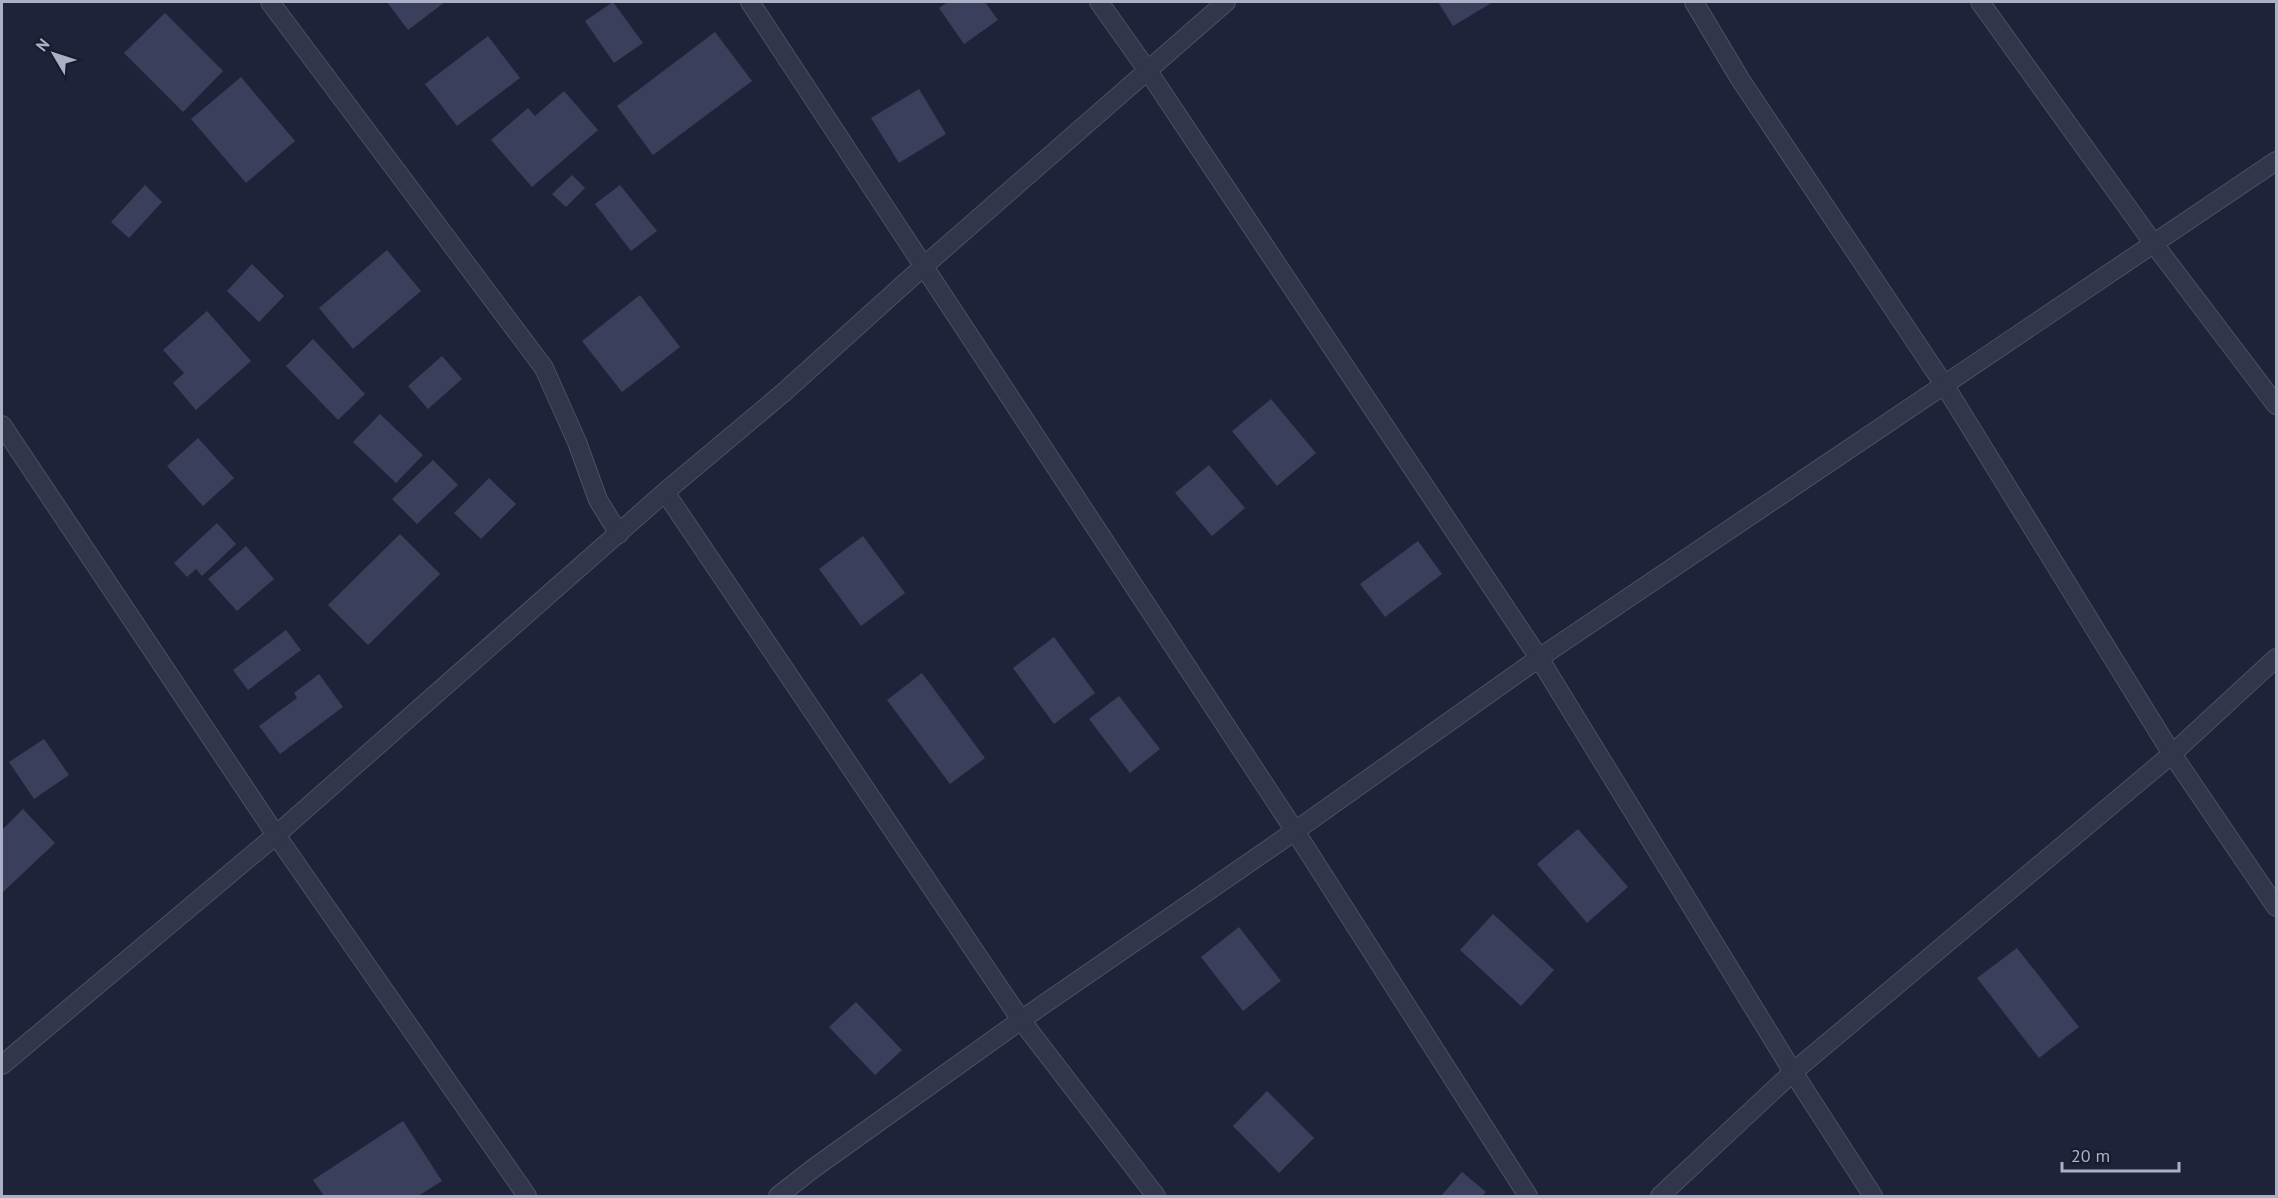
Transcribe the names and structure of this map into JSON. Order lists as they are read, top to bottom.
{
  "scale_bar": "20 m",
  "north": "top left"
}
